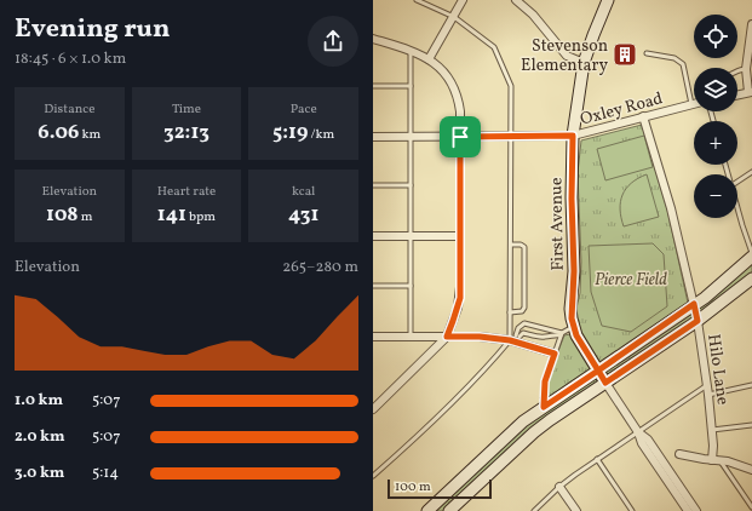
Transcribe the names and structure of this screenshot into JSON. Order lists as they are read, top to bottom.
{
  "streets": {
    "main road": ["First Avenue"],
    "street": ["Oxley Road", "Hilo Lane"]
  },
  "crossings": [
    ["Oxley Road", "First Avenue"],
    ["Oxley Road", "Hilo Lane"]
  ],
  "parks": ["Pierce Field"],
  "places": {
    "building": ["Stevenson Elementary"]
  },
  "scale_bar": "100 m",
  "page": {
    "heading": ["Evening run", "18:45 · 6 × 1.0 km"],
    "map_buttons": ["+", "−"],
    "stats": [
      ["Distance", "6.06 km"],
      ["Time", "32:13"],
      ["Pace", "5:19 /km"],
      ["Elevation", "108 m"],
      ["Heart rate", "141 bpm"],
      ["kcal", "431"]
    ],
    "chart": ["Elevation", "265–280 m"],
    "list": [
      {
        "name": "1.0 km",
        "note": "5:07"
      },
      {
        "name": "2.0 km",
        "note": "5:07"
      },
      {
        "name": "3.0 km",
        "note": "5:14"
      }
    ],
    "scale": "100 m"
  }
}
